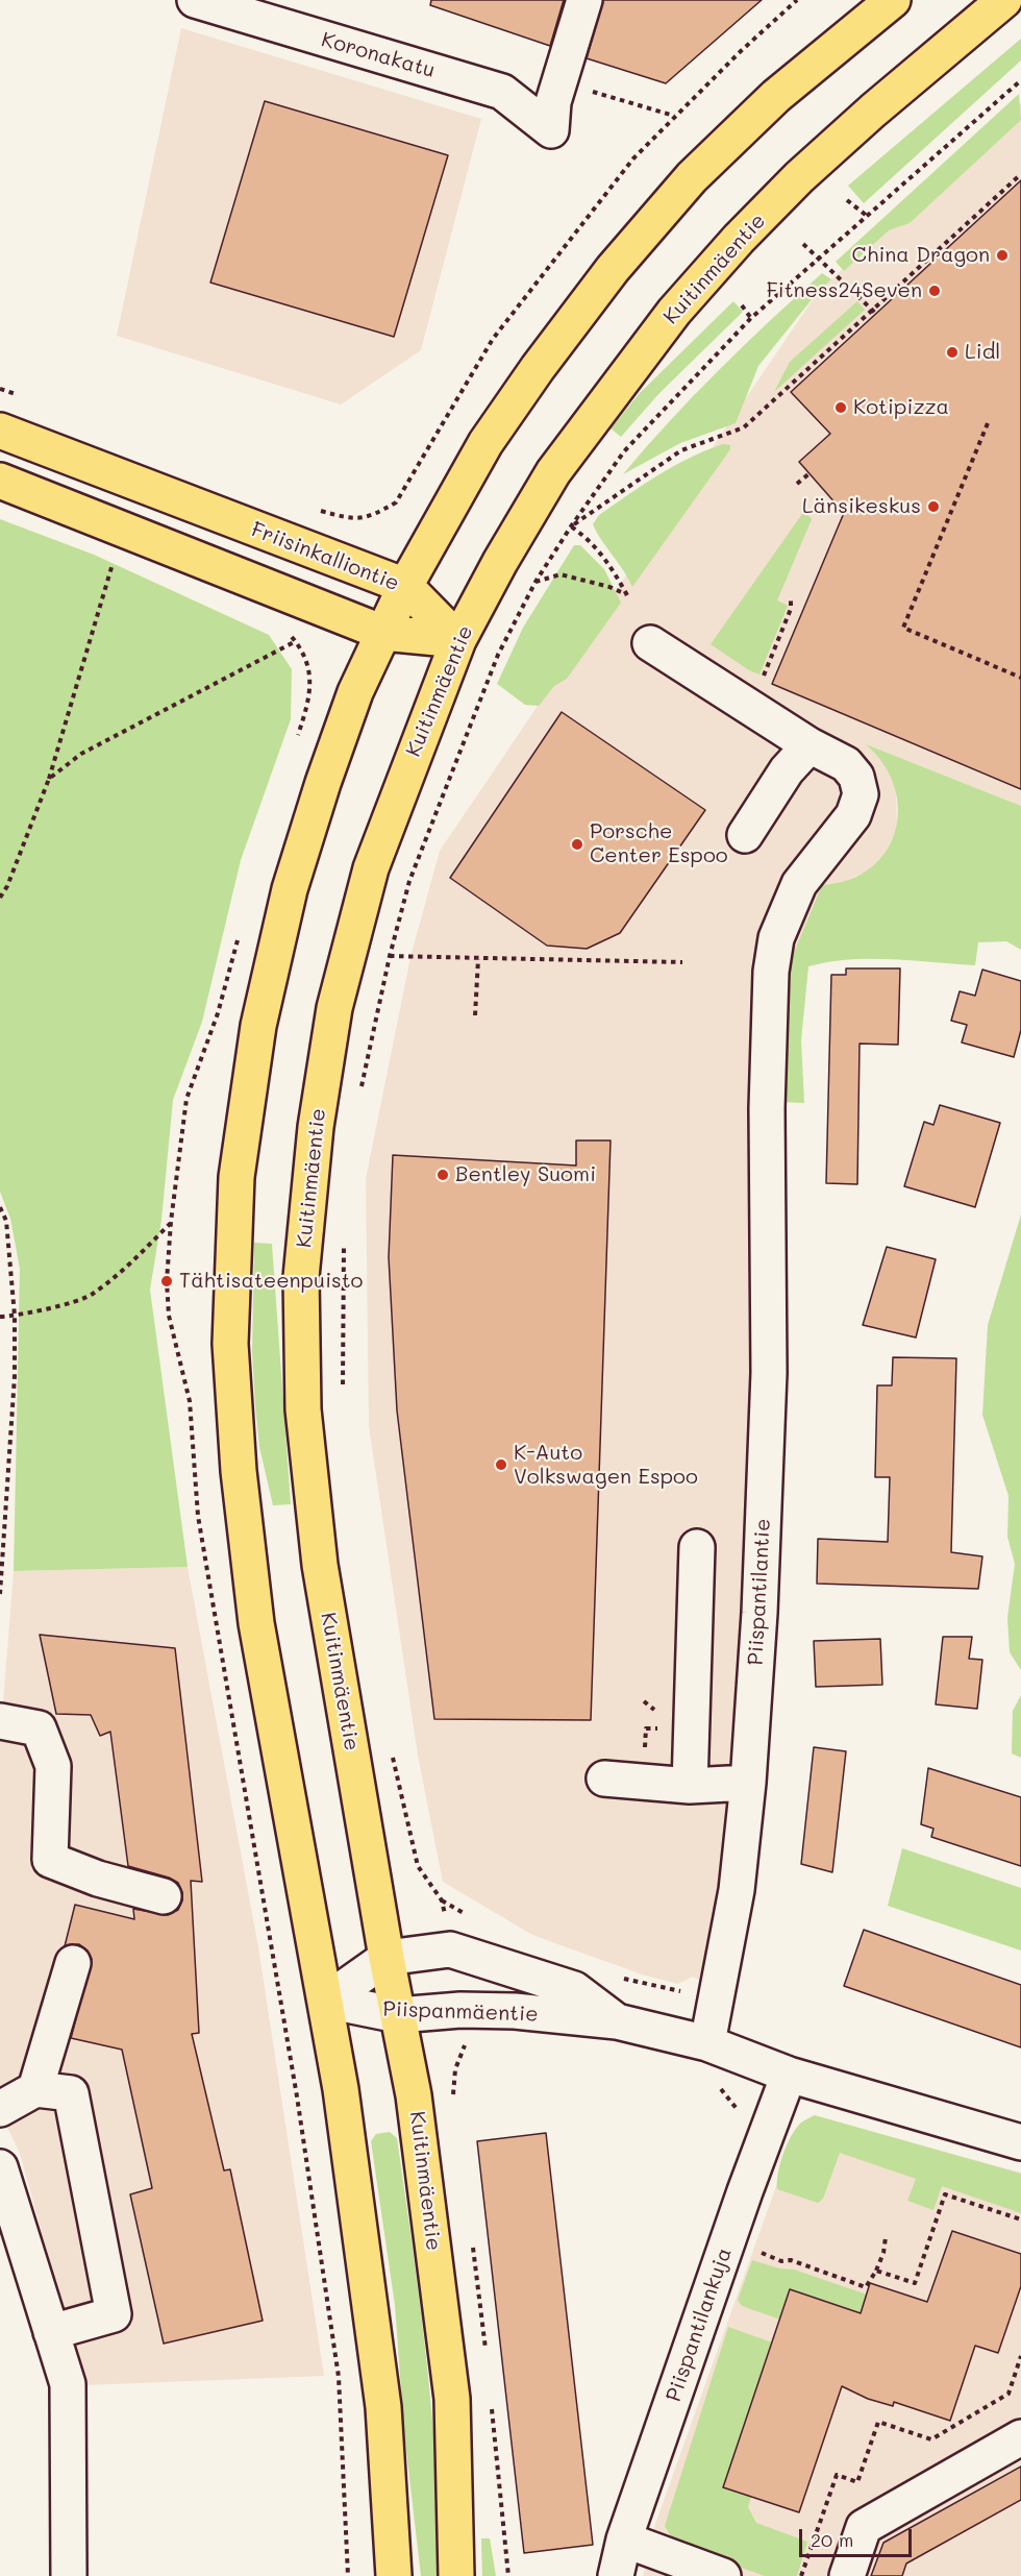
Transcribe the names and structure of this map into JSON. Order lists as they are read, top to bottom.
{
  "streets": {
    "main road": ["Kuitinmäentie", "Friisinkalliontie"],
    "street": [
      "Koronakatu",
      "Piispantilantie",
      "Piispanmäentie",
      "Piispantilankuja"
    ]
  },
  "crossings": [
    ["Kuitinmäentie", "Friisinkalliontie"],
    ["Kuitinmäentie", "Piispanmäentie"],
    ["Piispantilantie", "Piispanmäentie"],
    ["Piispanmäentie", "Piispantilankuja"]
  ],
  "places": [
    "China Dragon",
    "Fitness24Seven",
    "Lidl",
    "Kotipizza",
    "Länsikeskus",
    "Porsche Center Espoo",
    "Bentley Suomi",
    "Tähtisateenpuisto",
    "K-Auto Volkswagen Espoo"
  ],
  "scale_bar": "20 m"
}
